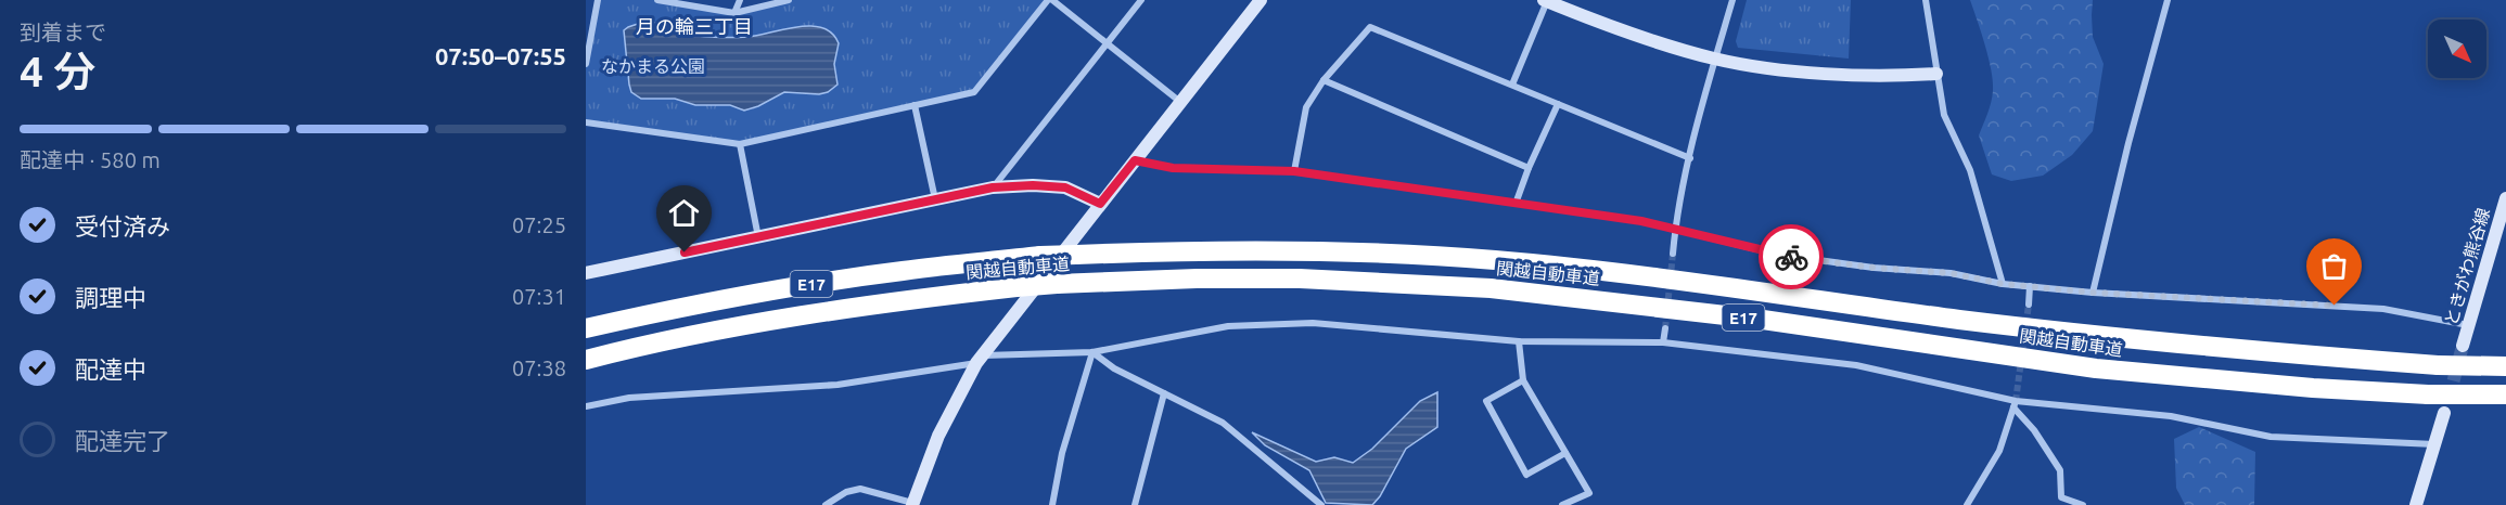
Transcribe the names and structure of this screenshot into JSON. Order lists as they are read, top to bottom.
{
  "streets": {
    "highway": ["関越自動車道", "E17"],
    "street": ["ときがわ熊谷線"]
  },
  "districts": ["月の輪三丁目"],
  "parks": ["なかまる公園"],
  "north": "bottom right",
  "page": {
    "heading": ["4 分", "到着まで", "07:50–07:55"],
    "bar": "配達中 · 580 m",
    "list": [
      ["受付済み", "07:25"],
      ["調理中", "07:31"],
      ["配達中", "07:38"],
      "配達完了"
    ]
  }
}
